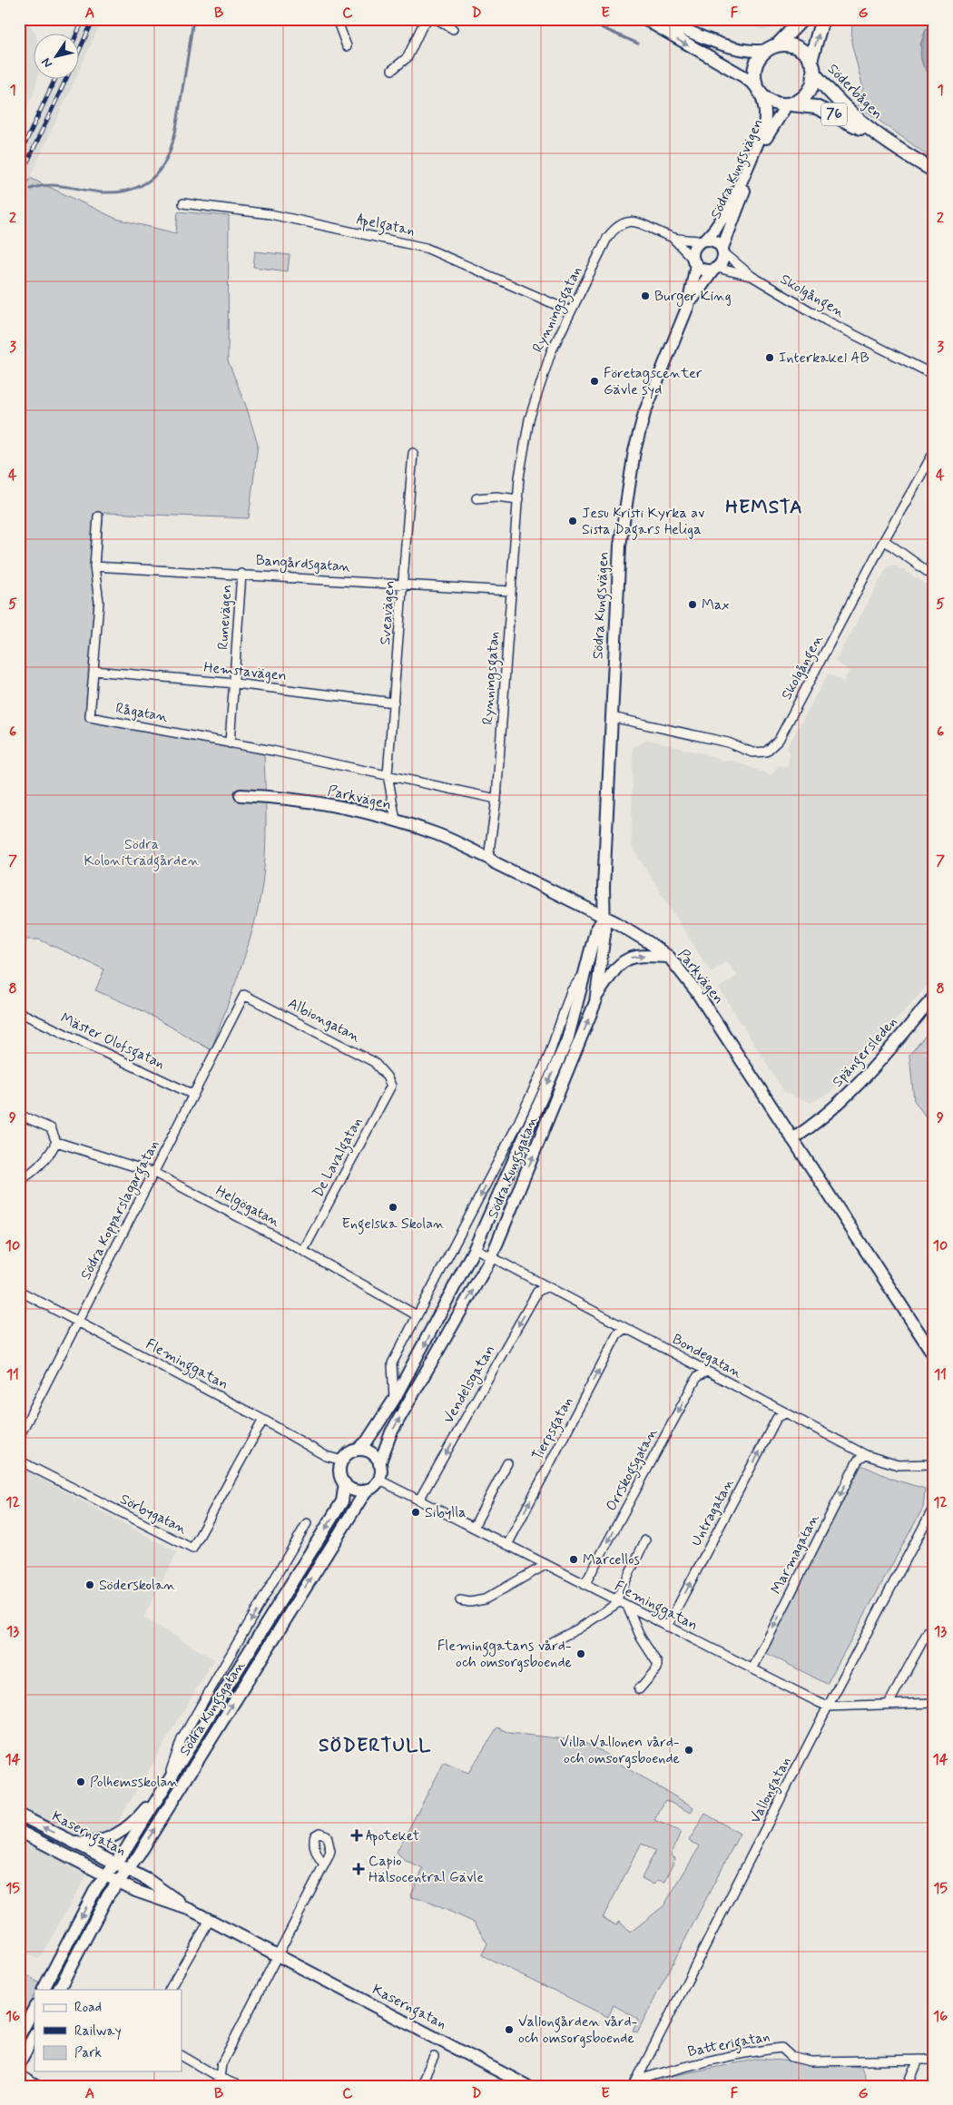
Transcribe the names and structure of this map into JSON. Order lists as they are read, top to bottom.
{
  "streets": {
    "main road": [
      "Söderbågen",
      "76",
      "Södra Kungsvägen",
      "Parkvägen",
      "Spängersleden",
      "Södra Kungsgatan",
      "Kaserngatan"
    ],
    "street": [
      "Apelgatan",
      "Skolgången",
      "Rynningsgatan",
      "Bangårdsgatan",
      "Sveavägen",
      "Runevägen",
      "Hemstavägen",
      "Rågatan",
      "Albiongatan",
      "Mäster Olofsgatan",
      "De Lavalgatan",
      "Helgögatan",
      "Södra Kopparslagargatan",
      "Bondegatan",
      "Fleminggatan",
      "Vendelsgatan",
      "Tierpsgatan",
      "Orrskogsgatan",
      "Untragatan",
      "Sörbygatan",
      "Marmagatan",
      "Vallongatan",
      "Batterigatan"
    ]
  },
  "crossings": [
    ["Söderbågen", "Södra Kungsvägen"],
    ["Södra Kungsvägen", "Skolgången"],
    ["Södra Kungsvägen", "Parkvägen"],
    ["Södra Kungsvägen", "Södra Kungsgatan"],
    ["Apelgatan", "Rynningsgatan"],
    ["Rynningsgatan", "Bangårdsgatan"],
    ["Rynningsgatan", "Rågatan"],
    ["Rynningsgatan", "Parkvägen"],
    ["Bangårdsgatan", "Sveavägen"],
    ["Bangårdsgatan", "Runevägen"],
    ["Bangårdsgatan", "Rågatan"],
    ["Sveavägen", "Hemstavägen"],
    ["Sveavägen", "Rågatan"],
    ["Runevägen", "Hemstavägen"],
    ["Runevägen", "Rågatan"],
    ["Hemstavägen", "Rågatan"],
    ["Parkvägen", "Spängersleden"],
    ["Parkvägen", "Södra Kungsgatan"],
    ["Albiongatan", "De Lavalgatan"],
    ["Albiongatan", "Södra Kopparslagargatan"],
    ["Mäster Olofsgatan", "Södra Kopparslagargatan"],
    ["De Lavalgatan", "Helgögatan"],
    ["Södra Kungsgatan", "Helgögatan"],
    ["Södra Kungsgatan", "Bondegatan"],
    ["Södra Kungsgatan", "Fleminggatan"],
    ["Södra Kungsgatan", "Kaserngatan"],
    ["Helgögatan", "Södra Kopparslagargatan"],
    ["Södra Kopparslagargatan", "Fleminggatan"],
    ["Bondegatan", "Vendelsgatan"],
    ["Bondegatan", "Tierpsgatan"],
    ["Bondegatan", "Orrskogsgatan"],
    ["Bondegatan", "Untragatan"],
    ["Bondegatan", "Marmagatan"],
    ["Fleminggatan", "Vendelsgatan"],
    ["Fleminggatan", "Tierpsgatan"],
    ["Fleminggatan", "Orrskogsgatan"],
    ["Fleminggatan", "Untragatan"],
    ["Fleminggatan", "Sörbygatan"],
    ["Fleminggatan", "Marmagatan"],
    ["Fleminggatan", "Vallongatan"],
    ["Vallongatan", "Batterigatan"]
  ],
  "one_way": [
    "Vendelsgatan",
    "Tierpsgatan",
    "Orrskogsgatan",
    "Untragatan",
    "Marmagatan"
  ],
  "districts": ["HEMSTA", "SÖDERTULL"],
  "parks": ["Södra Koloniträdgården"],
  "places": {
    "other": [
      "Burger King",
      "Interkakel AB",
      "Företagscenter Gävle syd",
      "Jesu Kristi Kyrka av Sista Dagars Heliga",
      "Max",
      "Engelska Skolan",
      "Sibylla",
      "Marcellos",
      "Söderskolan",
      "Fleminggatans vård- och omsorgsboende",
      "Villa Vallonen vård- och omsorgsboende",
      "Polhemsskolan",
      "Vallongården vård- och omsorgsboende"
    ],
    "health": ["Apoteket", "Capio Hälsocentral Gävle"]
  },
  "legend": ["Road", "Railway", "Park"],
  "north": "bottom left",
  "grid": {
    "columns": [
      "A",
      "B",
      "C",
      "D",
      "E",
      "F",
      "G"
    ],
    "rows": [
      "1",
      "2",
      "3",
      "4",
      "5",
      "6",
      "7",
      "8",
      "9",
      "10",
      "11",
      "12",
      "13",
      "14",
      "15",
      "16"
    ]
  }
}
